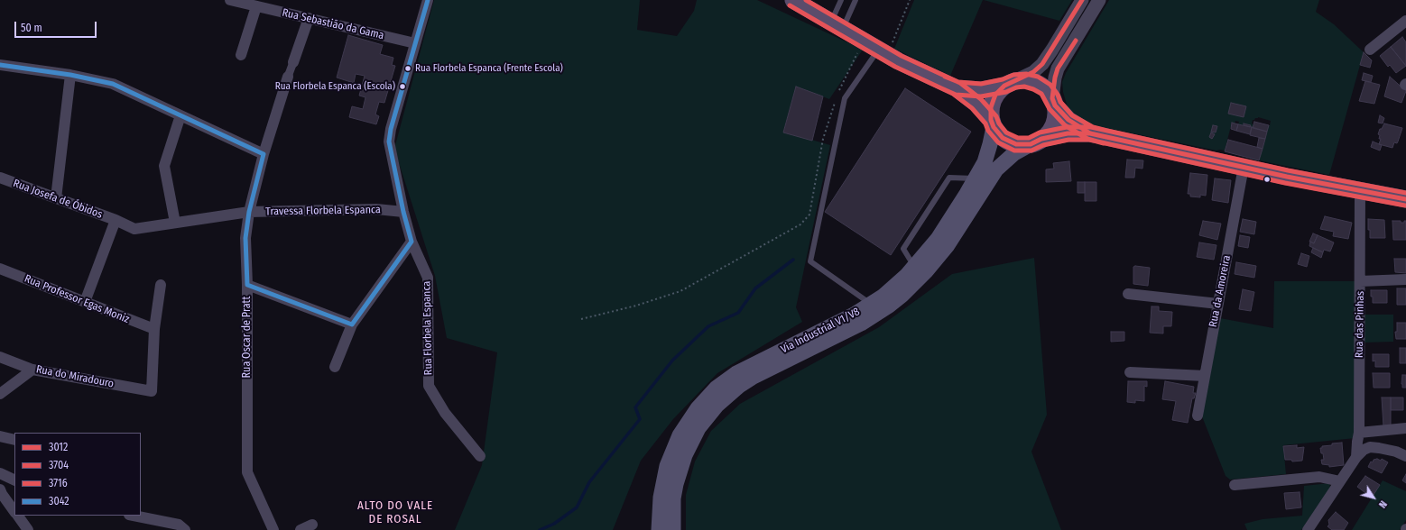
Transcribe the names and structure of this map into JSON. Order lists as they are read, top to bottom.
{
  "streets": {
    "main road": ["Via Industrial V1/V8"],
    "street": [
      "Rua Sebastião da Gama",
      "Rua Josefa de Óbidos",
      "Travessa Florbela Espanca",
      "Rua da Amoreira",
      "Rua Professor Egas Moniz",
      "Rua das Pinhas",
      "Rua Florbela Espanca",
      "Rua Oscar de Pratt",
      "Rua do Miradouro"
    ]
  },
  "crossings": [
    ["Rua Sebastião da Gama", "Rua Florbela Espanca"],
    ["Rua Sebastião da Gama", "Rua Oscar de Pratt"],
    ["Rua Josefa de Óbidos", "Travessa Florbela Espanca"],
    ["Travessa Florbela Espanca", "Rua Florbela Espanca"],
    ["Travessa Florbela Espanca", "Rua Oscar de Pratt"],
    ["Rua Professor Egas Moniz", "Rua do Miradouro"]
  ],
  "districts": ["ALTO DO VALE DE ROSAL"],
  "places": ["Rua Florbela Espanca (Frente Escola)", "Rua Florbela Espanca (Escola)"],
  "lines": [
    "transit line 3012",
    "transit line 3716",
    "transit line 3042",
    "transit line 3704"
  ],
  "legend": [
    "3012",
    "3704",
    "3716",
    "3042"
  ],
  "scale_bar": "50 m",
  "north": "bottom right"
}
